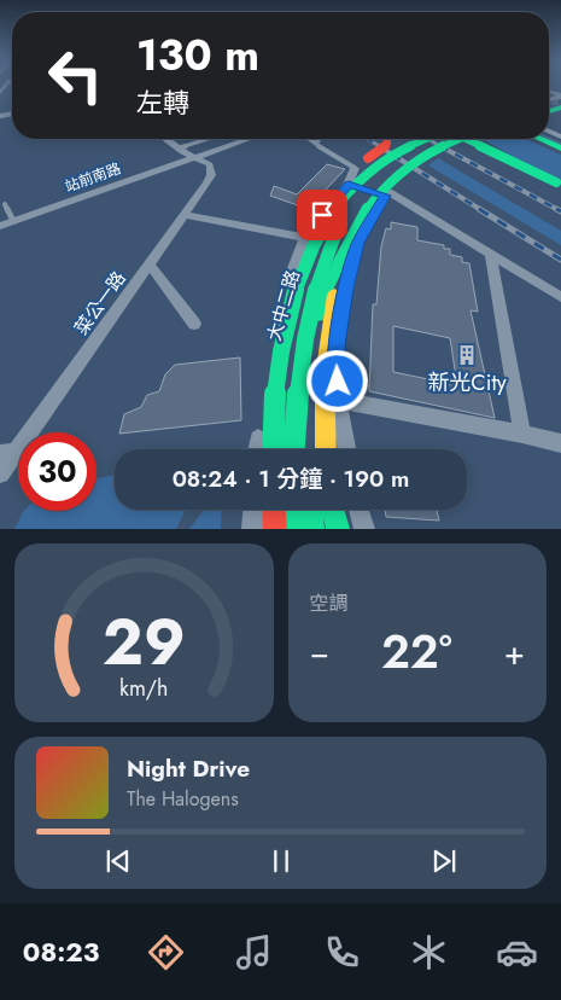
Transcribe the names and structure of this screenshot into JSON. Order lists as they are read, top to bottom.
{
  "streets": {
    "street": ["站前南路", "菜公一路", "大中二路"]
  },
  "crossings": [
    ["站前南路", "菜公一路"]
  ],
  "places": {
    "building": ["新光City"]
  },
  "page": {
    "turn": ["130 m", "左轉"],
    "limit": "30",
    "trip": "08:24 · 1 分鐘 · 190 m",
    "tile": "空調",
    "heat": ["−", "22°", "+"],
    "song": ["Night Drive", "The Halogens"],
    "tabs": "08:23",
    "gauge": ["29", "km/h"]
  }
}
